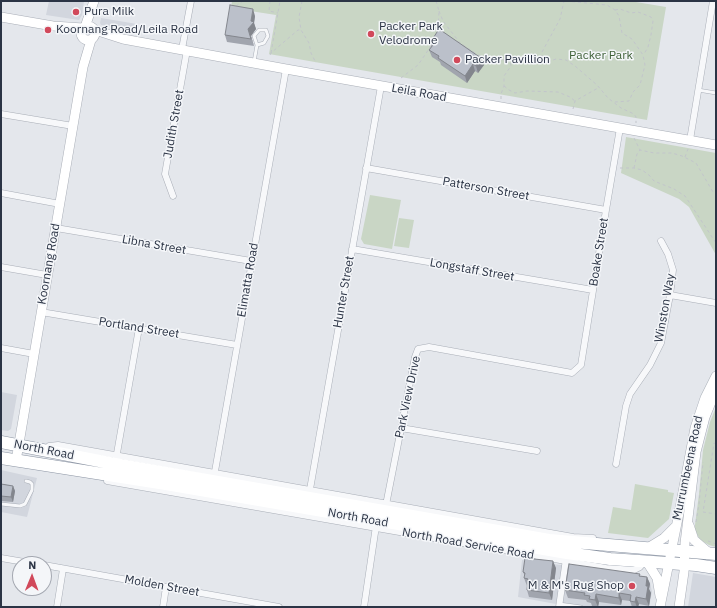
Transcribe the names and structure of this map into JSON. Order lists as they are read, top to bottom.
{
  "streets": {
    "highway": ["North Road"],
    "street": [
      "Leila Road",
      "Judith Street",
      "Patterson Street",
      "Libna Street",
      "Boake Street",
      "Koornang Road",
      "Longstaff Street",
      "Elimatta Road",
      "Hunter Street",
      "Winston Way",
      "Portland Street",
      "Park View Drive",
      "Murrumbeena Road",
      "Molden Street"
    ]
  },
  "crossings": [
    ["Leila Road", "Judith Street"],
    ["Leila Road", "Boake Street"],
    ["Leila Road", "Koornang Road"],
    ["Leila Road", "Elimatta Road"],
    ["Leila Road", "Hunter Street"],
    ["Patterson Street", "Boake Street"],
    ["Patterson Street", "Hunter Street"],
    ["Libna Street", "Koornang Road"],
    ["Libna Street", "Elimatta Road"],
    ["Boake Street", "Longstaff Street"],
    ["Boake Street", "Park View Drive"],
    ["Koornang Road", "Portland Street"],
    ["Koornang Road", "North Road"],
    ["Longstaff Street", "Hunter Street"],
    ["Elimatta Road", "Portland Street"],
    ["Elimatta Road", "North Road"],
    ["Hunter Street", "North Road"],
    ["Park View Drive", "North Road"],
    ["North Road", "Murrumbeena Road"]
  ],
  "parks": ["Packer Park"],
  "places": [
    "Pura Milk",
    "Koornang Road/Leila Road",
    "Packer Park Velodrome",
    "Packer Pavillion",
    "M & M's Rug Shop"
  ],
  "north": "top"
}
